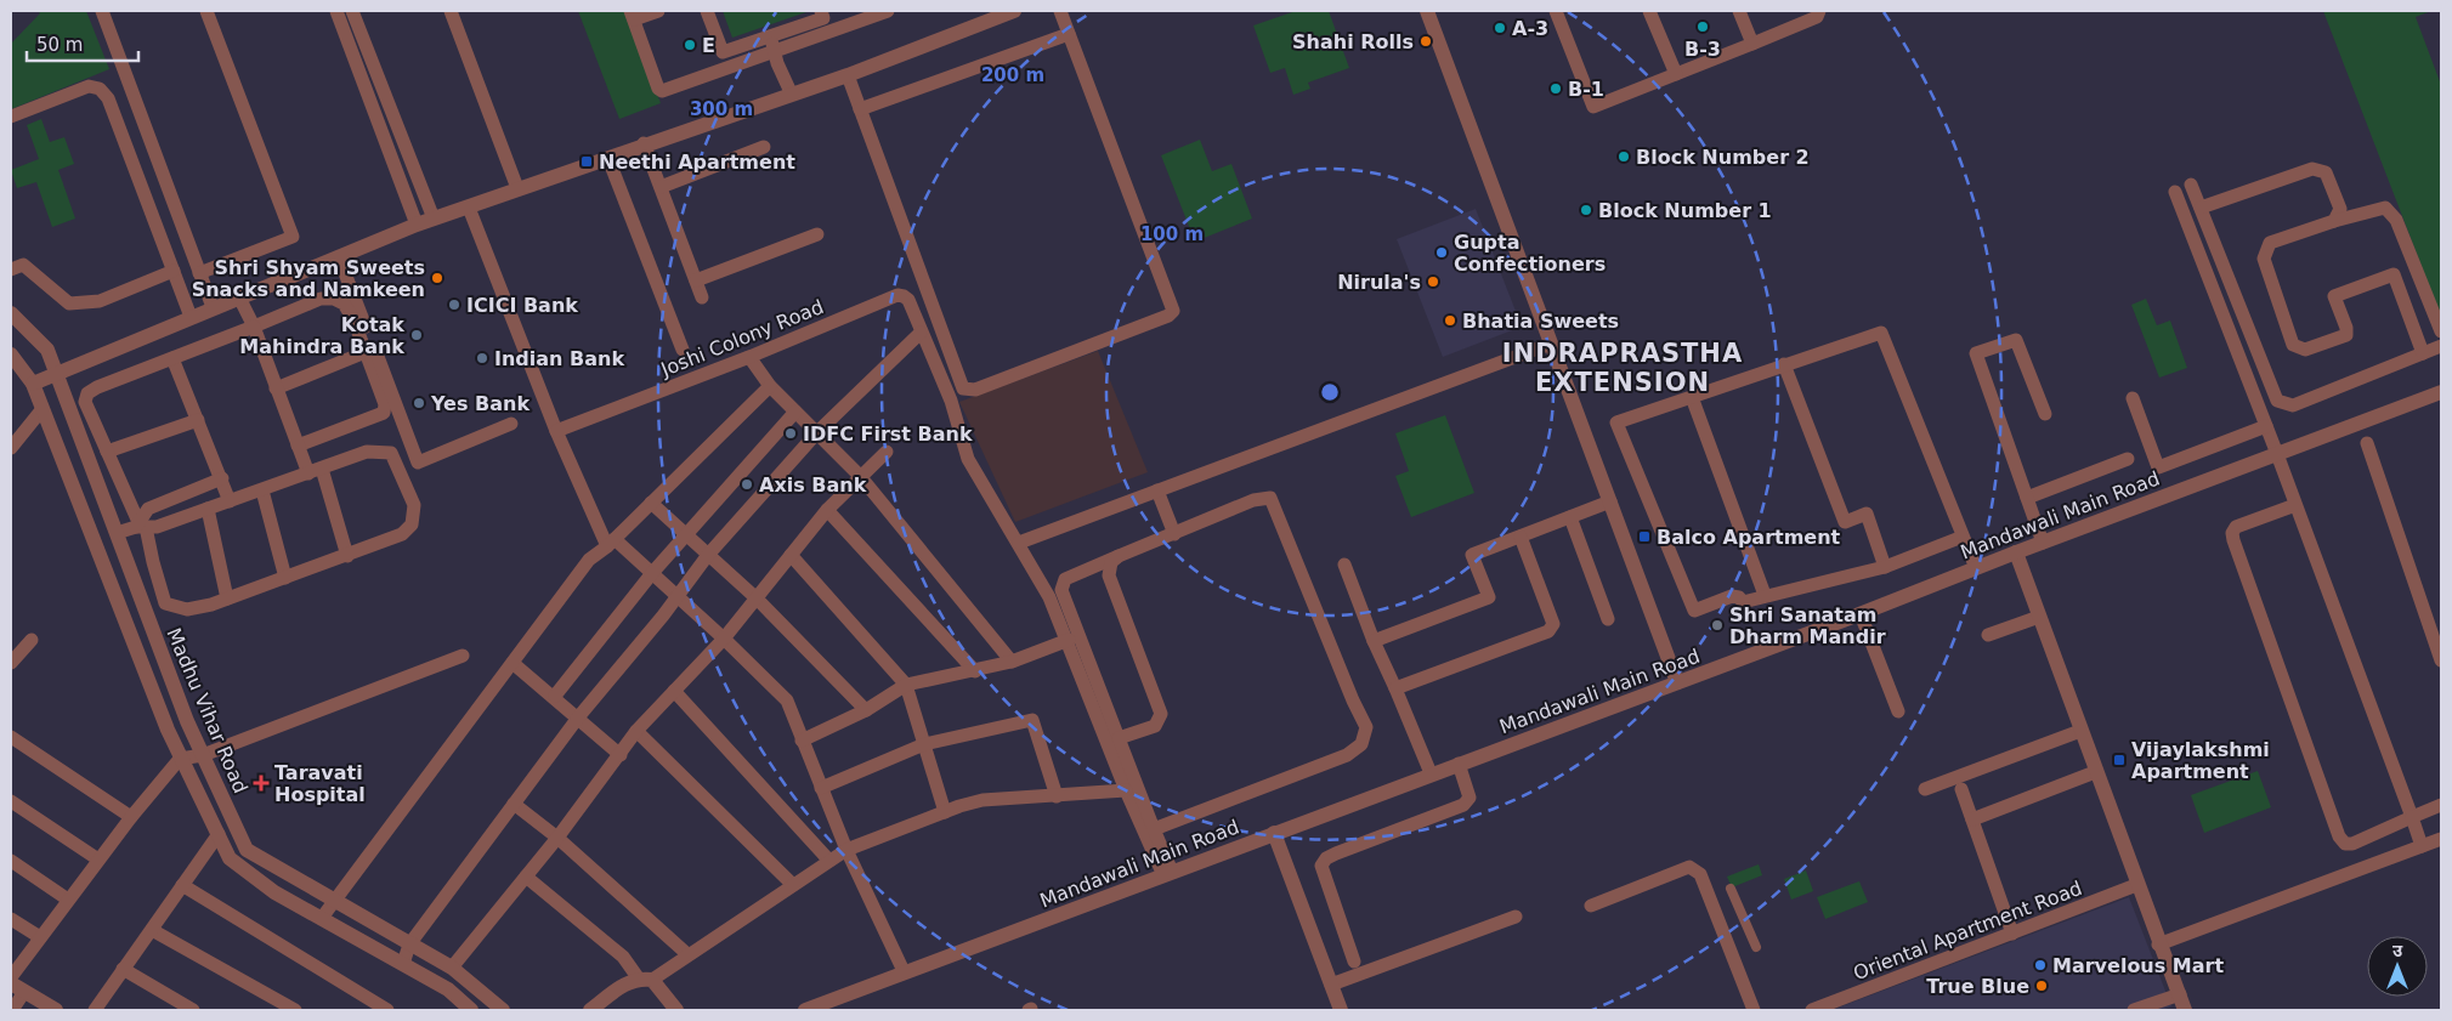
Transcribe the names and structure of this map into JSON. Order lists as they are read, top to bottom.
{
  "streets": {
    "street": [
      "Joshi Colony Road",
      "Mandawali Main Road",
      "Madhu Vihar Road",
      "Oriental Apartment Road"
    ]
  },
  "districts": ["INDRAPRASTHA EXTENSION"],
  "places": {
    "other": [
      "B-3",
      "A-3",
      "Shahi Rolls",
      "E",
      "B-1",
      "Block Number 2",
      "Block Number 1",
      "Gupta Confectioners",
      "Shri Shyam Sweets Snacks and Namkeen",
      "Nirula's",
      "ICICI Bank",
      "Bhatia Sweets",
      "Kotak Mahindra Bank",
      "Indian Bank",
      "Yes Bank",
      "IDFC First Bank",
      "Axis Bank",
      "Shri Sanatam Dharm Mandir",
      "Marvelous Mart",
      "True Blue"
    ],
    "transit": ["Neethi Apartment", "Balco Apartment", "Vijaylakshmi Apartment"],
    "health": ["Taravati Hospital"]
  },
  "scale_bar": "50 m",
  "north": "top",
  "rings": ["200 m", "300 m", "100 m"]
}
